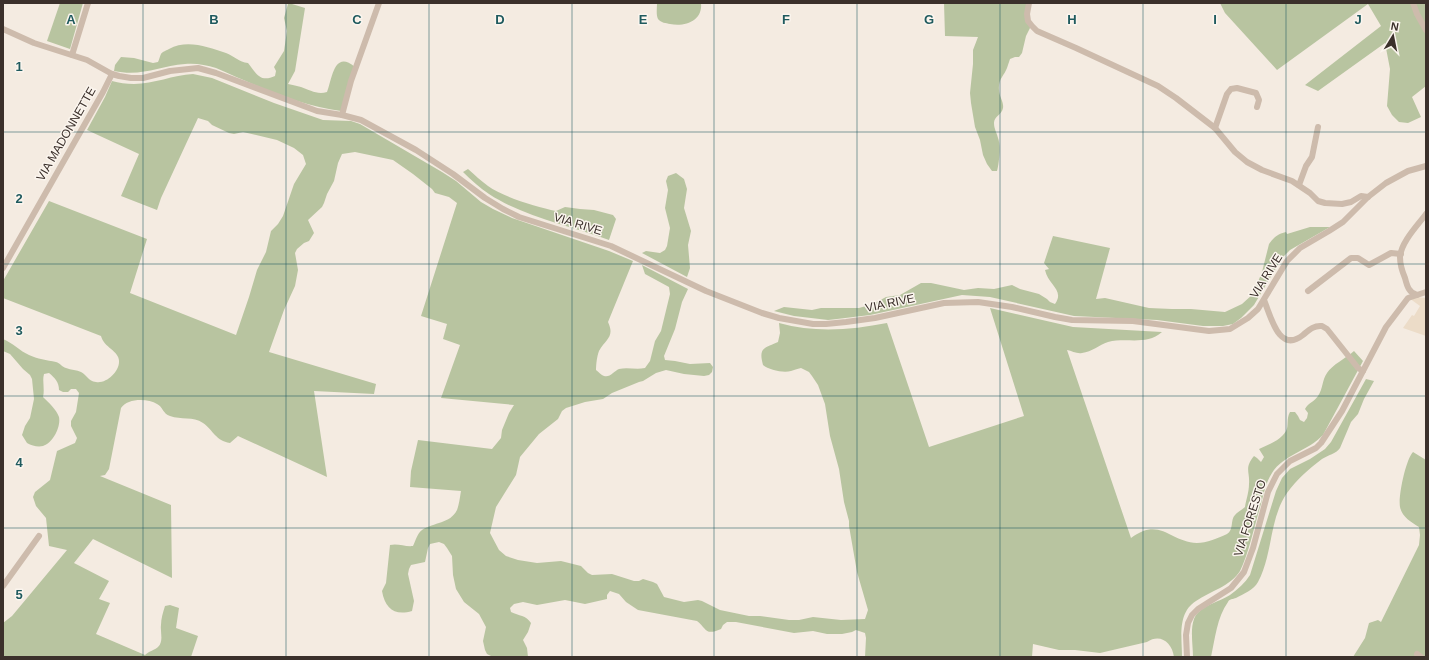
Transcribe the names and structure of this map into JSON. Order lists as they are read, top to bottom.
{
  "streets": {
    "street": ["VIA MADONNETTE", "VIA RIVE", "VIA FORESTO"]
  },
  "crossings": [
    ["VIA MADONNETTE", "VIA RIVE"]
  ],
  "north": "top",
  "grid": {
    "columns": [
      "A",
      "B",
      "C",
      "D",
      "E",
      "F",
      "G",
      "H",
      "I",
      "J"
    ],
    "rows": [
      "1",
      "2",
      "3",
      "4",
      "5"
    ]
  }
}
